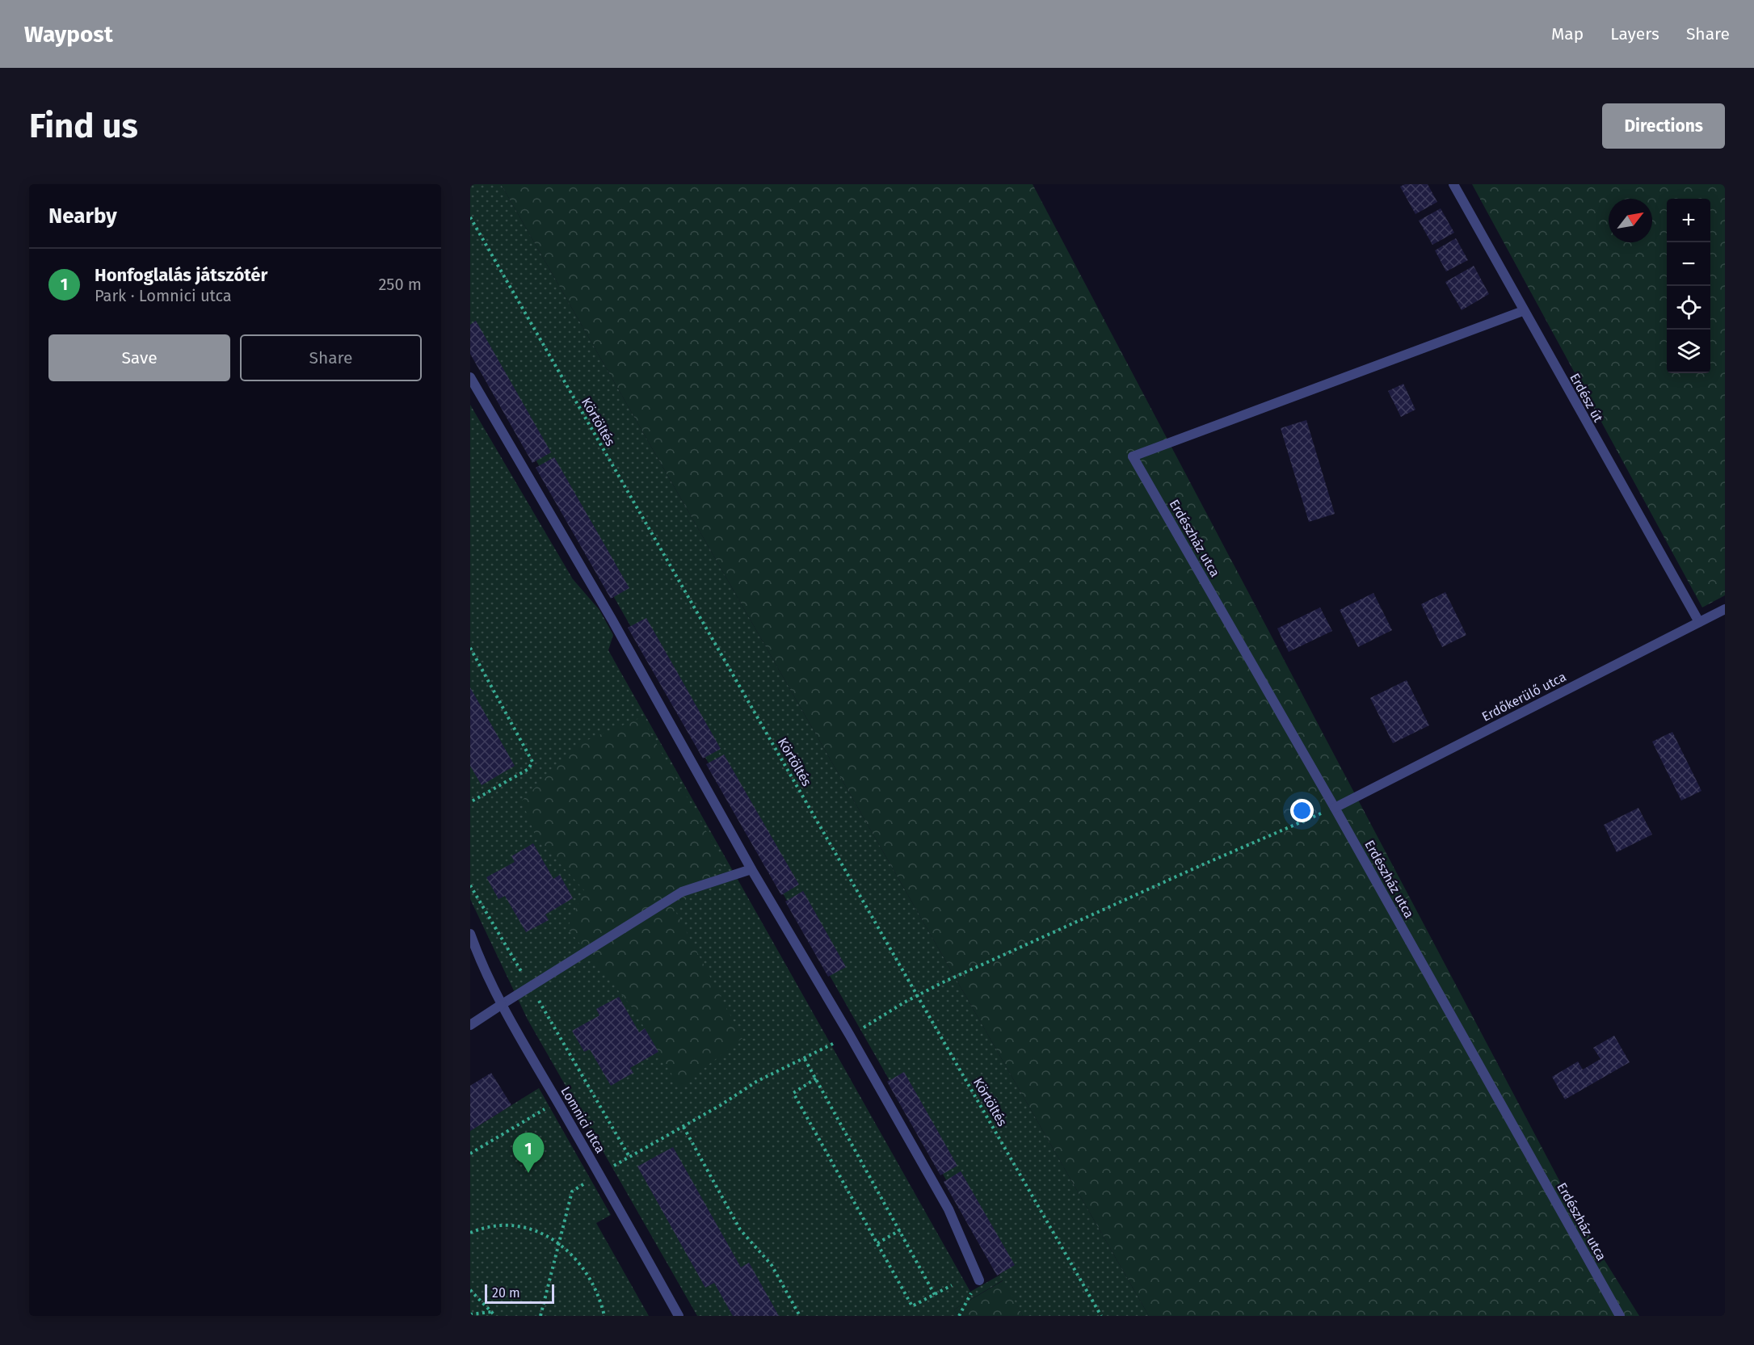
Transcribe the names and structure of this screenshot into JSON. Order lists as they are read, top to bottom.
{
  "streets": {
    "street": [
      "Erdész út",
      "Erdészház utca",
      "Erdőkerülő utca",
      "Lomnici utca"
    ],
    "path": ["Körtöltés"]
  },
  "crossings": [
    ["Erdész út", "Erdészház utca"],
    ["Erdész út", "Erdőkerülő utca"],
    ["Erdészház utca", "Erdőkerülő utca"]
  ],
  "scale_bar": "20 m",
  "north": "top right",
  "page": {
    "header": "Waypost",
    "nav": ["Map", "Layers", "Share"],
    "buttons": [
      "Directions",
      ["Save", "Share"]
    ],
    "title": "Find us",
    "heading": "Nearby",
    "map_buttons": ["+", "−"],
    "list": [
      {
        "mark": "1",
        "name": "Honfoglalás játszótér",
        "note": "Park · Lomnici utca",
        "value": "250 m"
      }
    ],
    "pins": "1",
    "scale": "20 m"
  }
}
